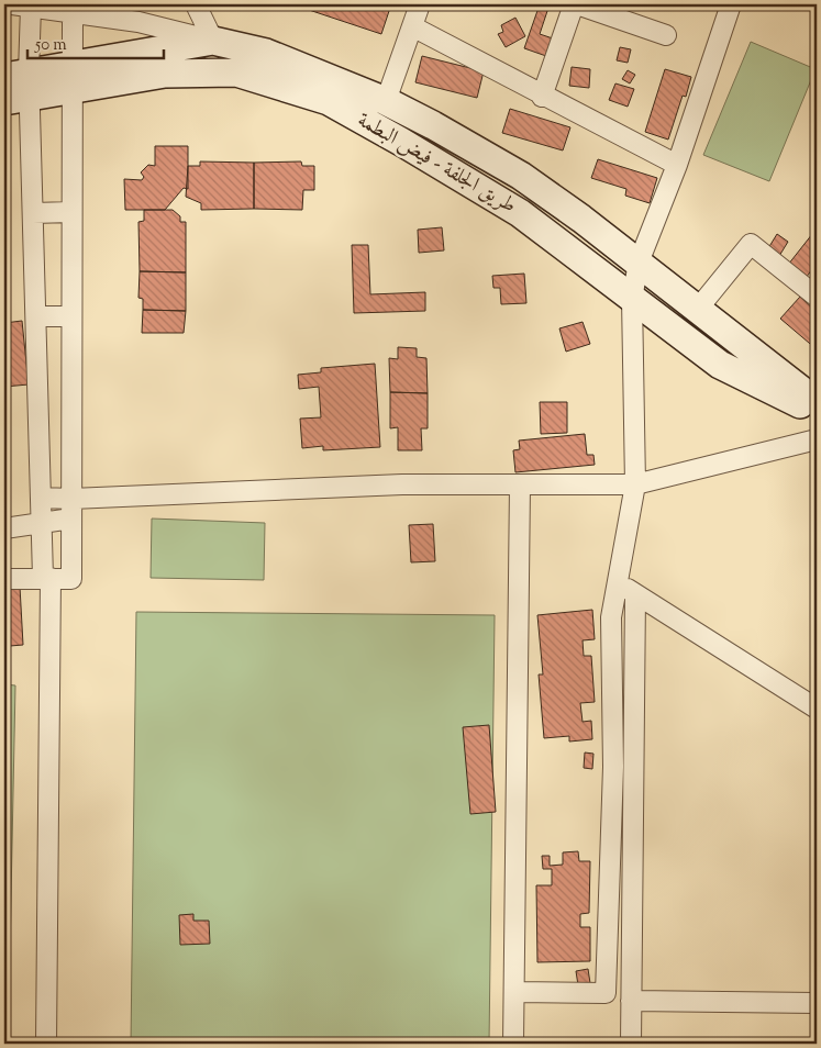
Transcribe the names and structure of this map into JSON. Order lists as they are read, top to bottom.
{
  "streets": {
    "main road": ["طريق الجلفة - فيض البطمة"]
  },
  "scale_bar": "50 m"
}
